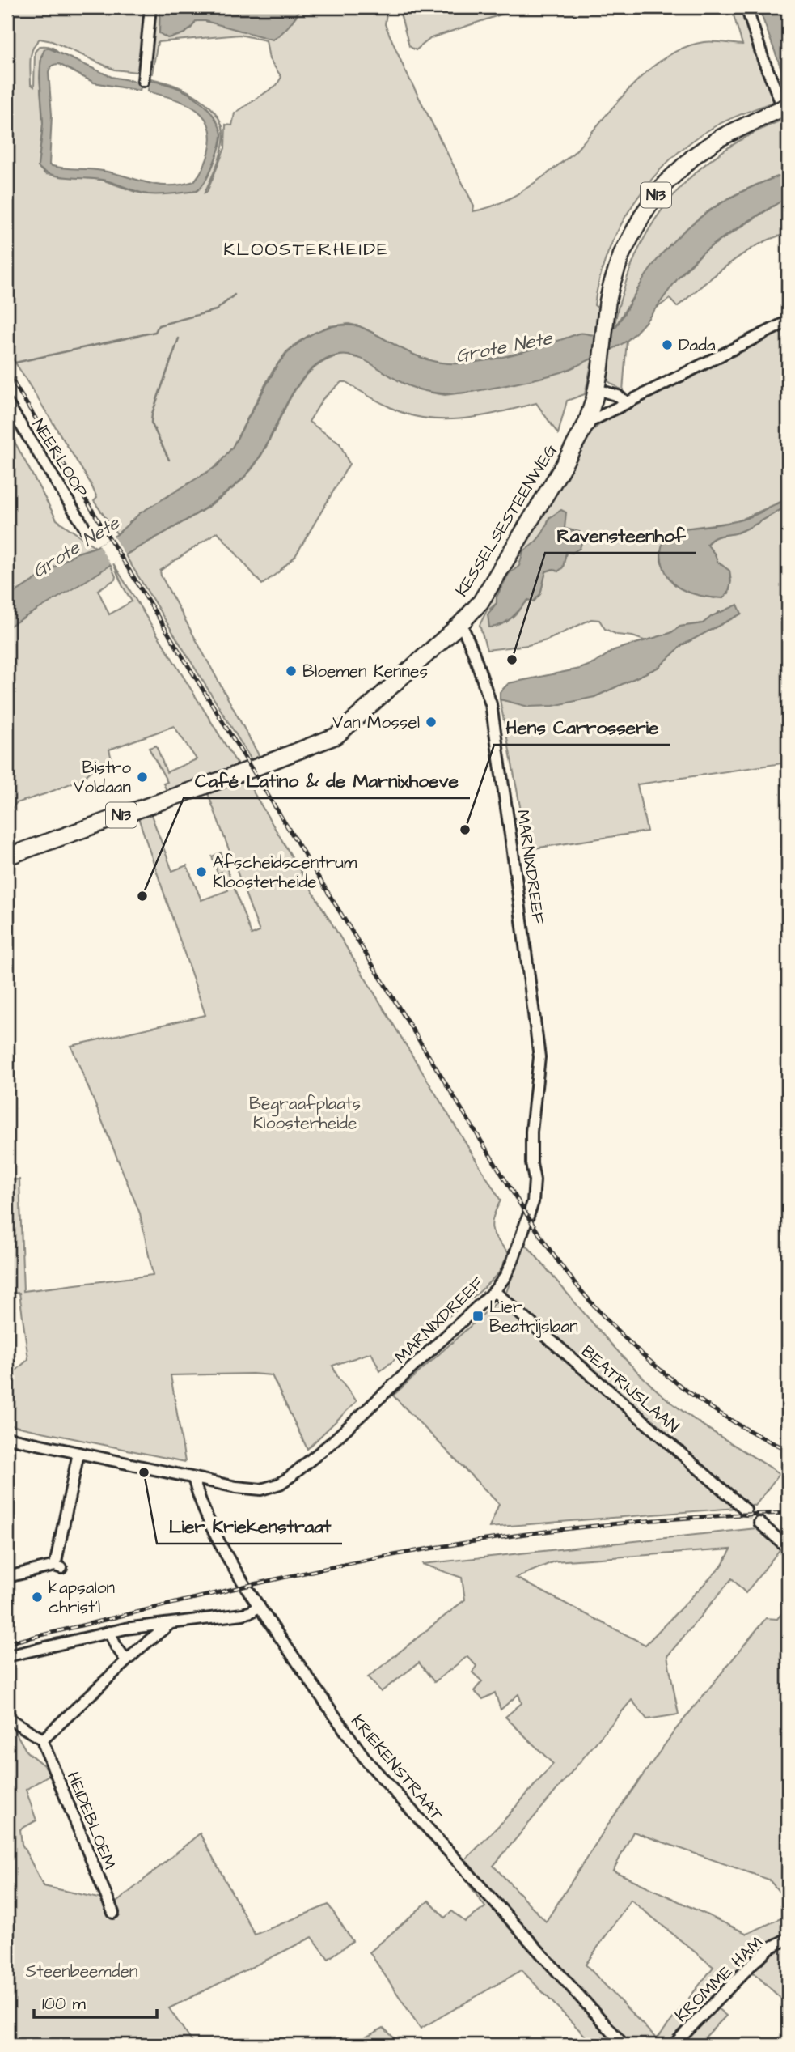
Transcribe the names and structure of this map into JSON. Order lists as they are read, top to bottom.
{
  "streets": {
    "main road": ["N13", "KESSELSESTEENWEG"],
    "street": [
      "NEERLOOP",
      "MARNIXDREEF",
      "BEATRIJSLAAN",
      "KRIEKENSTRAAT",
      "HEIDEBLOEM",
      "KROMME HAM"
    ]
  },
  "crossings": [
    ["KESSELSESTEENWEG", "MARNIXDREEF"],
    ["MARNIXDREEF", "BEATRIJSLAAN"],
    ["MARNIXDREEF", "KRIEKENSTRAAT"]
  ],
  "districts": ["KLOOSTERHEIDE"],
  "water": ["Grote Nete"],
  "parks": ["Begraafplaats Kloosterheide", "Steenbeemden"],
  "places": {
    "other": [
      "Dada",
      "Ravensteenhof",
      "Bloemen Kennes",
      "Van Mossel",
      "Bistro Voldaan",
      "Hens Carrosserie",
      "Afscheidscentrum Kloosterheide",
      "Café Latino & de Marnixhoeve",
      "Lier Kriekenstraat",
      "kapsalon christ'l"
    ],
    "transit": ["Lier Beatrijslaan"]
  },
  "scale_bar": "100 m"
}
